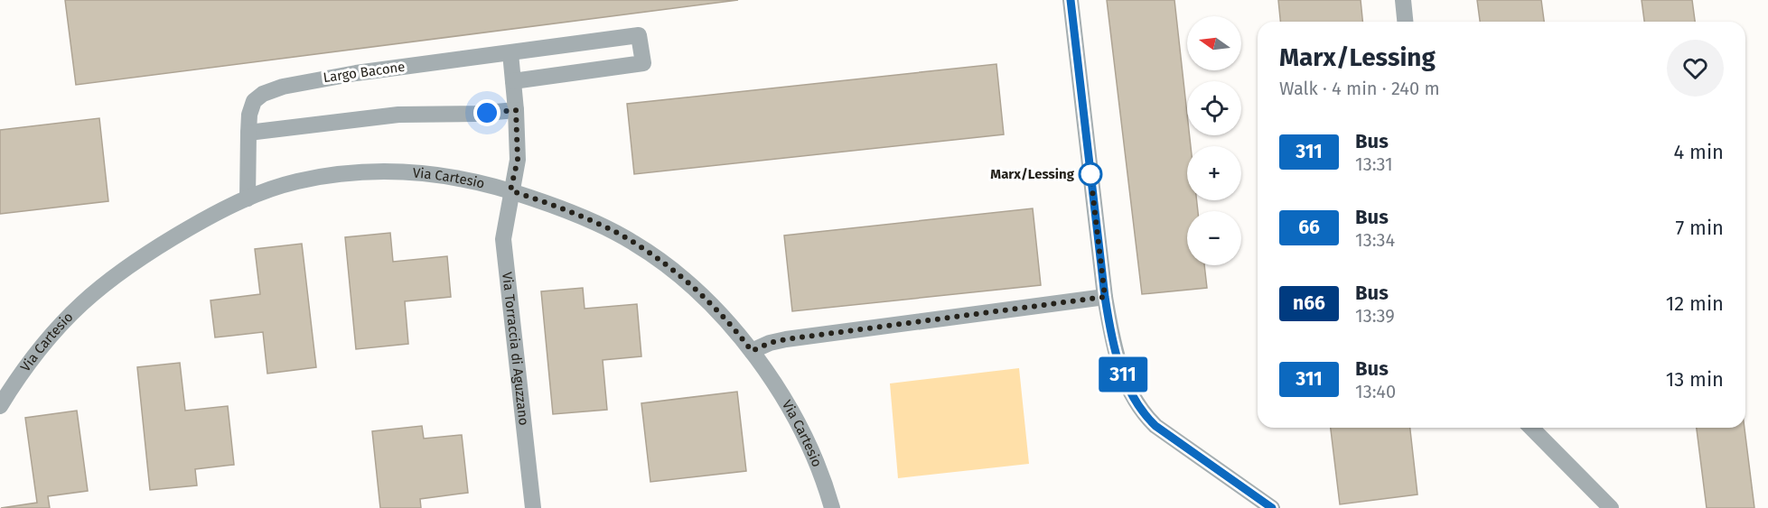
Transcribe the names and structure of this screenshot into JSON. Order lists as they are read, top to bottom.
{
  "streets": {
    "street": ["Largo Bacone", "Via Cartesio", "Via Torraccia di Aguzzano"]
  },
  "crossings": [
    ["Largo Bacone", "Via Cartesio"],
    ["Via Cartesio", "Via Torraccia di Aguzzano"]
  ],
  "places": ["Marx/Lessing"],
  "lines": ["bus line 311"],
  "north": "left",
  "page": {
    "on_map": "311",
    "map_buttons": ["+", "−"],
    "heading": ["Marx/Lessing", "Walk · 4 min · 240 m"],
    "list": [
      {
        "mark": "311",
        "name": "Bus",
        "note": "13:31",
        "value": "4 min"
      },
      {
        "mark": "66",
        "name": "Bus",
        "note": "13:34",
        "value": "7 min"
      },
      {
        "mark": "n66",
        "name": "Bus",
        "note": "13:39",
        "value": "12 min"
      },
      {
        "mark": "311",
        "name": "Bus",
        "note": "13:40",
        "value": "13 min"
      }
    ]
  }
}
